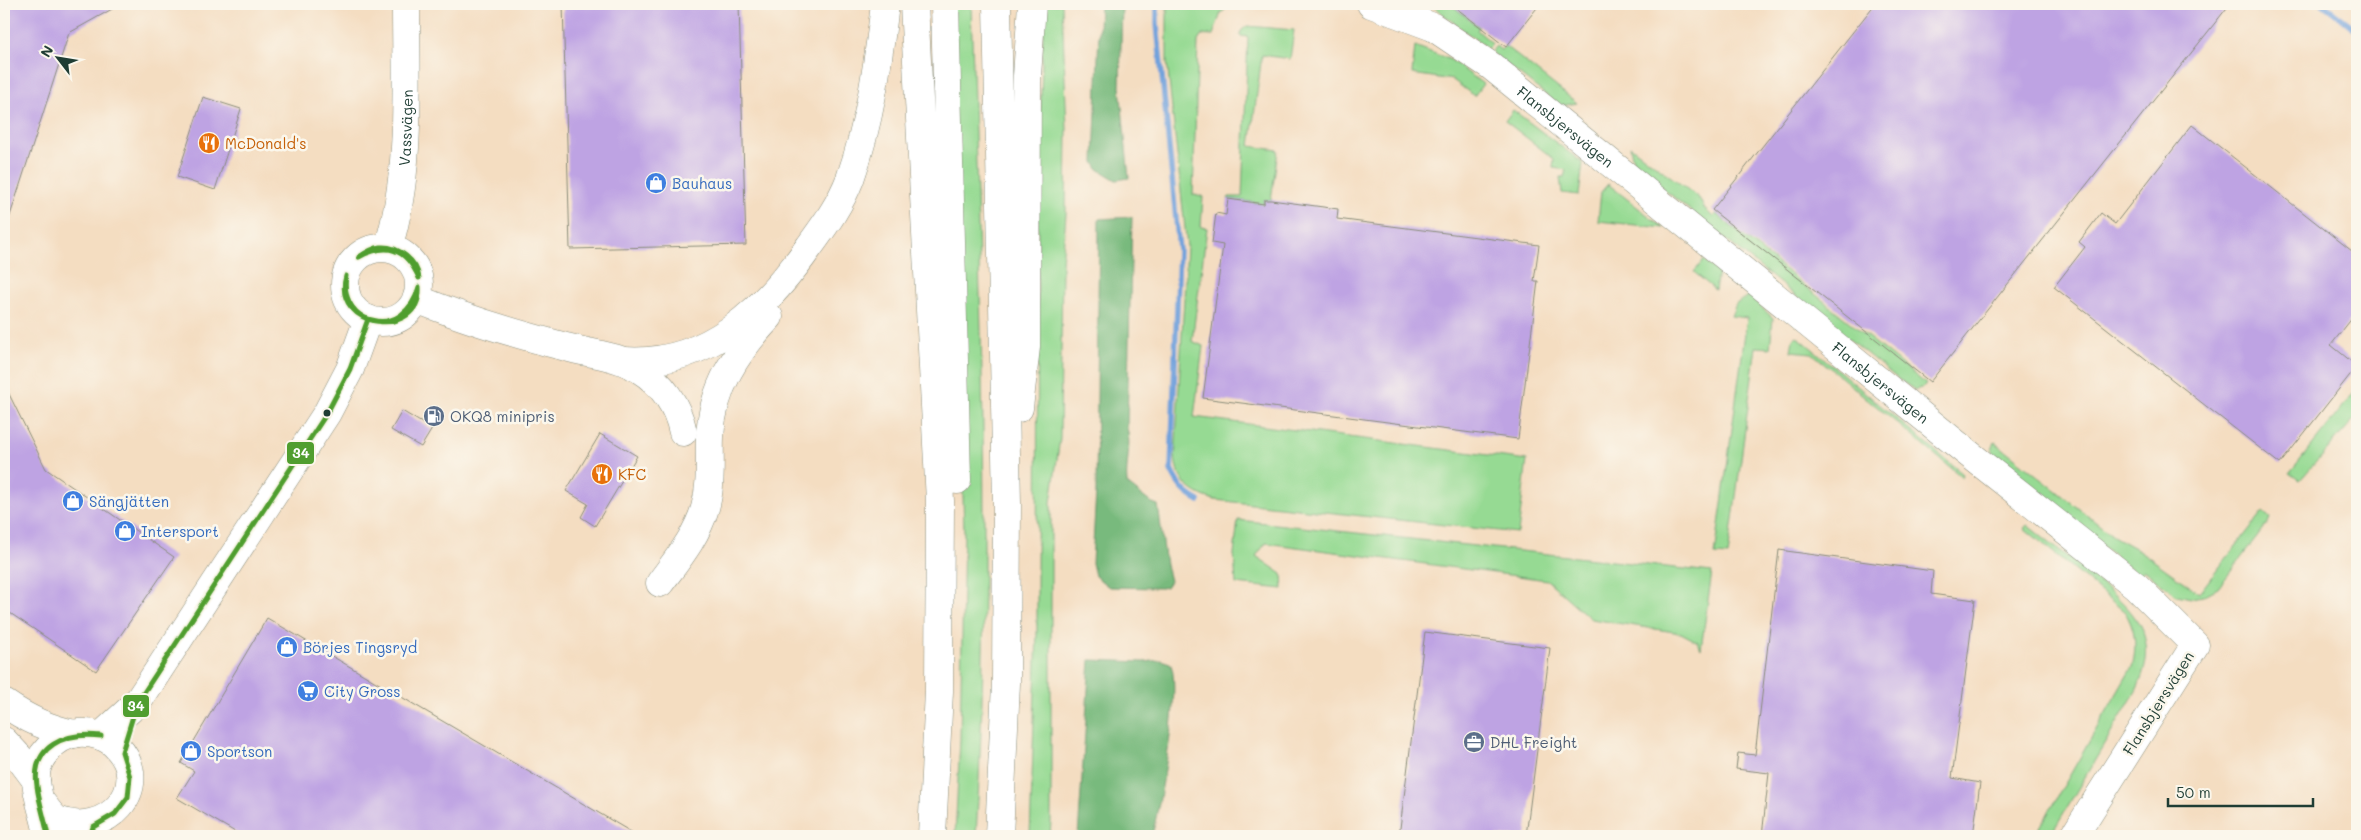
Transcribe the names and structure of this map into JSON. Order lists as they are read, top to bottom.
{
  "streets": {
    "main road": ["Vassvägen", "Flansbjersvägen"]
  },
  "places": {
    "restaurant": ["McDonald's", "KFC"],
    "shop": [
      "Bauhaus",
      "Sängjätten",
      "Intersport",
      "Börjes Tingsryd",
      "Sportson"
    ],
    "fuel station": ["OKQ8 minipris"],
    "supermarket": ["City Gross"],
    "office": ["DHL Freight"]
  },
  "lines": ["transit line 34"],
  "scale_bar": "50 m",
  "north": "top left"
}
